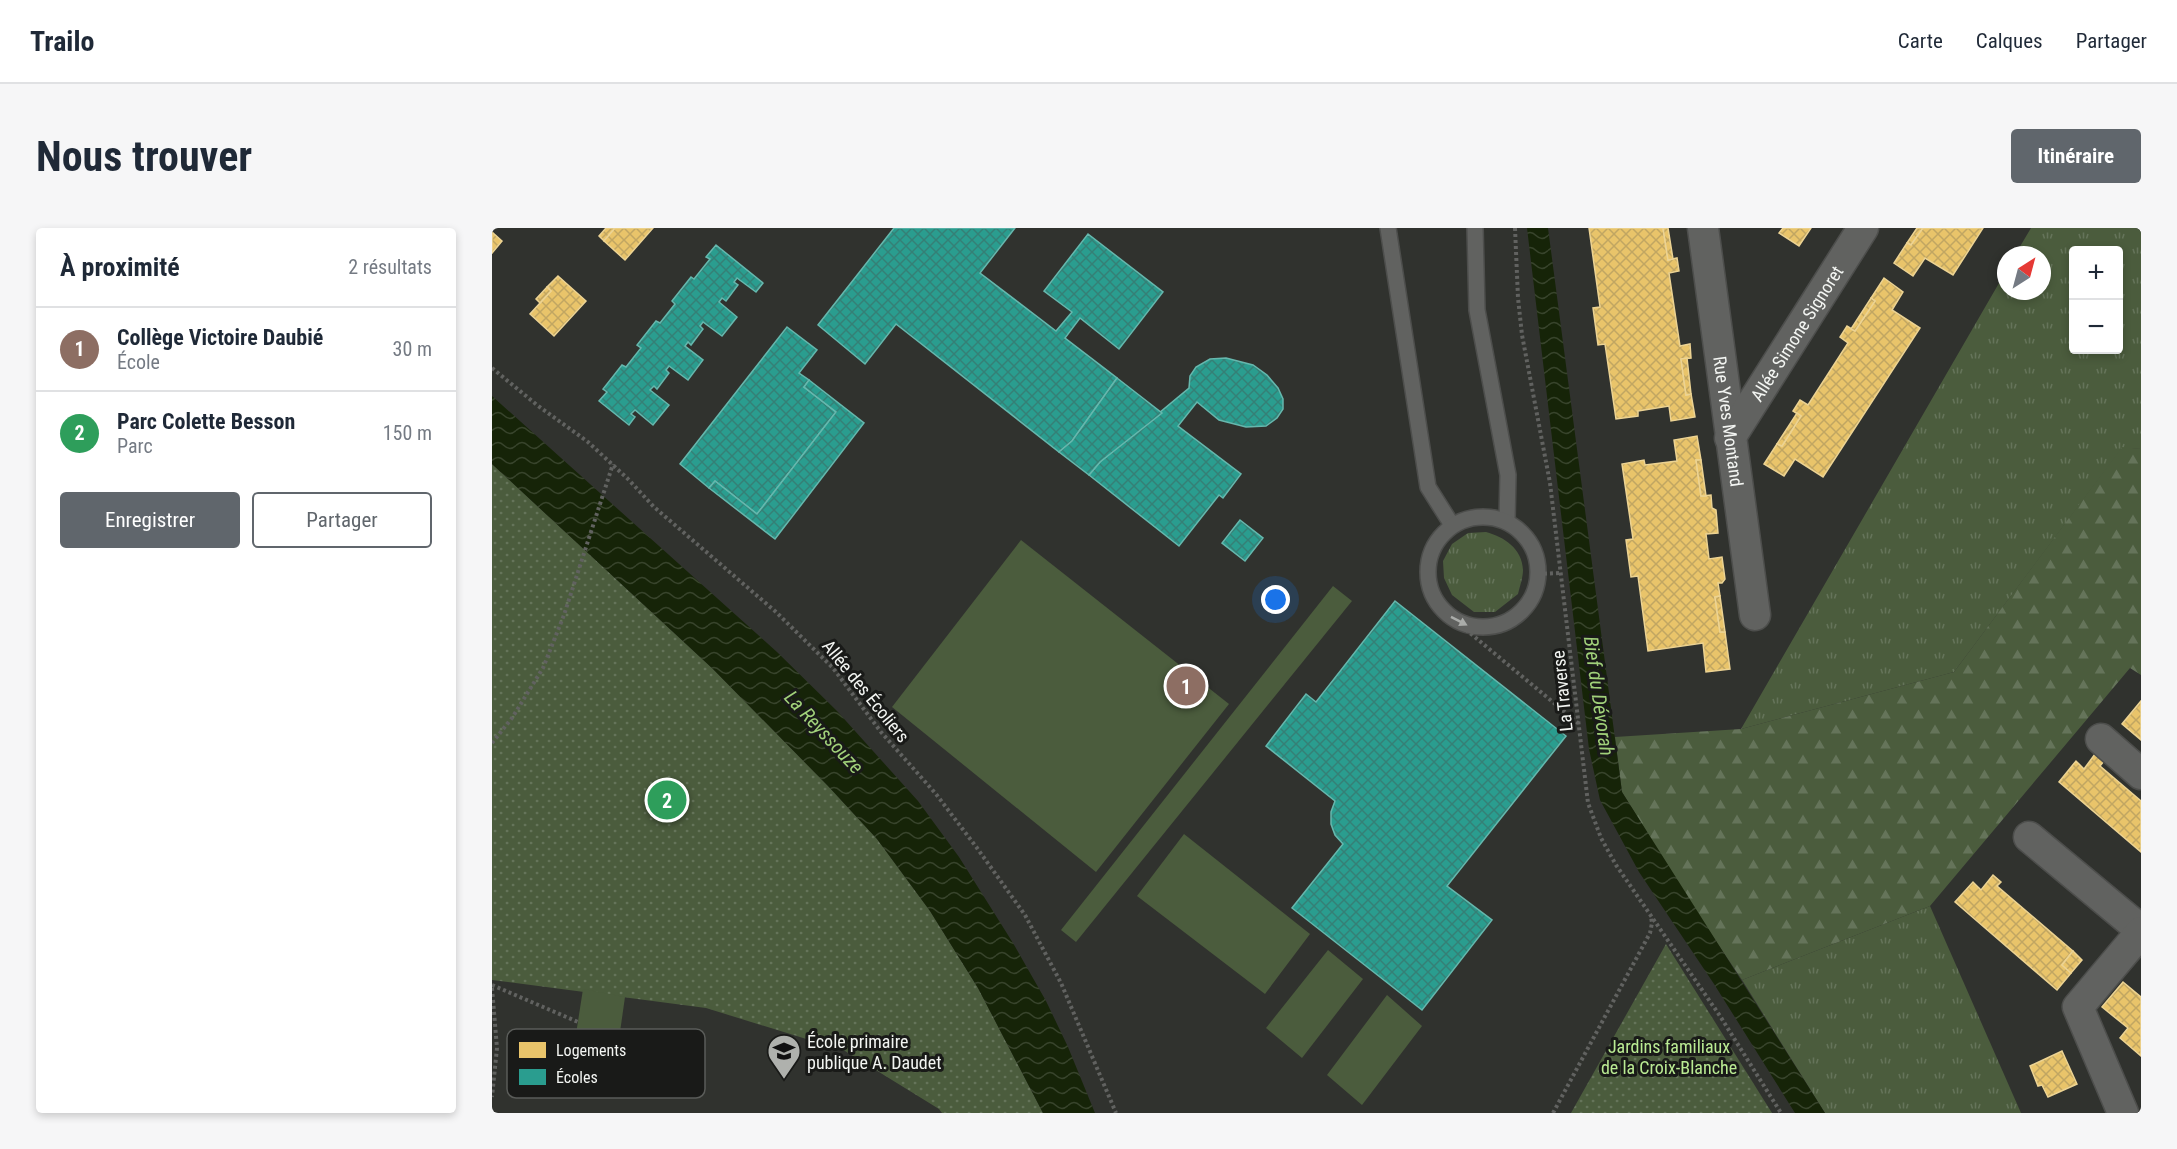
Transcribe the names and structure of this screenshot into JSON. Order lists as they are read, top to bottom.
{
  "streets": {
    "street": ["Allée Simone Signoret", "Rue Yves Montand"],
    "path": ["Allée des Écoliers", "La Traverse"]
  },
  "crossings": [
    ["Allée Simone Signoret", "Rue Yves Montand"]
  ],
  "water": ["Bief du Dévorah", "La Reyssouze"],
  "parks": ["Jardins familiaux de la Croix-Blanche"],
  "places": {
    "school or university": ["École primaire publique A. Daudet"]
  },
  "legend": ["Logements", "Écoles"],
  "north": "top right",
  "page": {
    "header": "Trailo",
    "nav": ["Carte", "Calques", "Partager"],
    "buttons": [
      "Itinéraire",
      ["Enregistrer", "Partager"]
    ],
    "title": "Nous trouver",
    "heading": ["À proximité", "2 résultats"],
    "map_buttons": ["+", "−"],
    "list": [
      {
        "mark": "1",
        "name": "Collège Victoire Daubié",
        "note": "École",
        "value": "30 m"
      },
      {
        "mark": "2",
        "name": "Parc Colette Besson",
        "note": "Parc",
        "value": "150 m"
      }
    ],
    "pins": ["1", "2"]
  }
}
